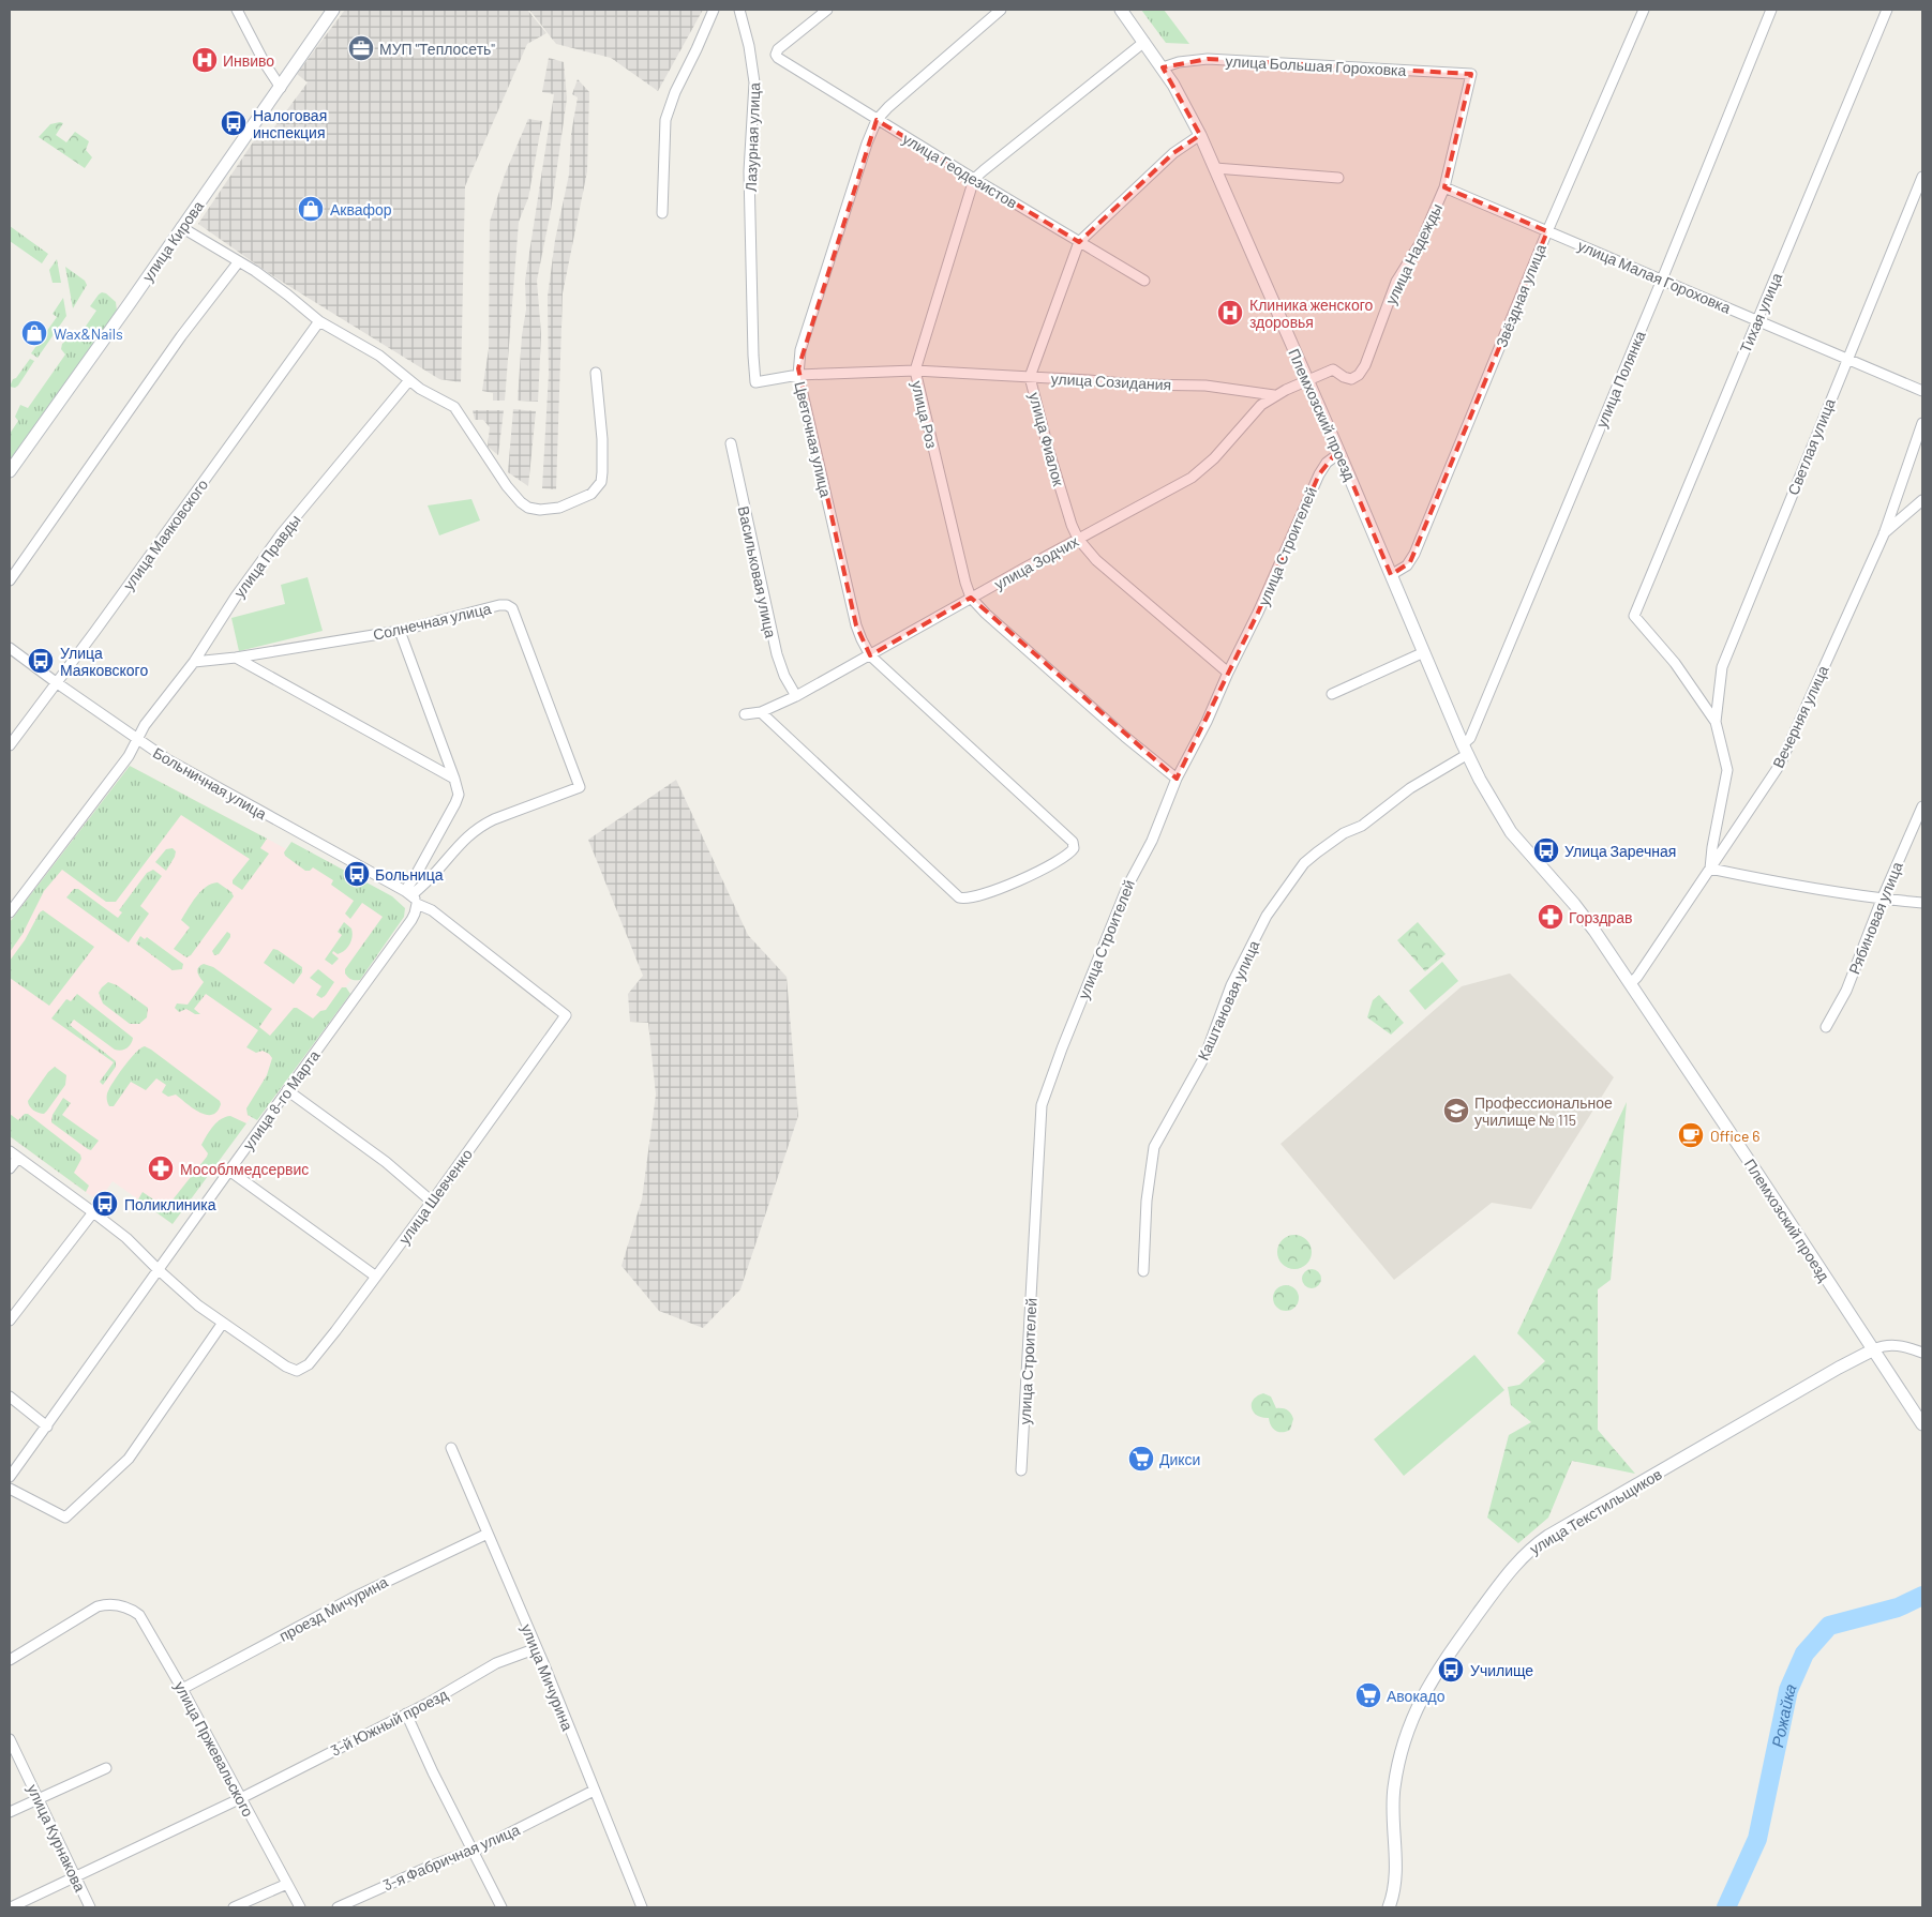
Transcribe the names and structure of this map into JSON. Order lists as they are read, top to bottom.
{
  "streets": {
    "main road": ["улица Кирова", "Племхозский проезд", "улица Текстильщиков"],
    "street": [
      "улица Большая Гороховка",
      "Лазурная улица",
      "улица Геодезистов",
      "улица Надежды",
      "улица Малая Гороховка",
      "Звёздная улица",
      "Тихая улица",
      "улица Полянка",
      "улица Созидания",
      "улица Роз",
      "Цветочная улица",
      "улица Фиалок",
      "Светлая улица",
      "улица Маяковского",
      "улица Строителей",
      "улица Правды",
      "улица Зодчих",
      "Васильковая улица",
      "Солнечная улица",
      "Вечерняя улица",
      "Больничная улица",
      "Рябиновая улица",
      "Каштановая улица",
      "улица 8-го Марта",
      "улица Шевченко",
      "проезд Мичурина",
      "улица Мичурина",
      "3-й Южный проезд",
      "улица Пржевальского",
      "улица Курнакова",
      "3-я Фабричная улица"
    ]
  },
  "crossings": [
    ["улица Большая Гороховка", "улица Надежды"],
    ["улица Большая Гороховка", "Племхозский проезд"],
    ["Лазурная улица", "улица Созидания"],
    ["улица Геодезистов", "улица Роз"],
    ["улица Геодезистов", "Цветочная улица"],
    ["улица Геодезистов", "улица Фиалок"],
    ["улица Надежды", "улица Малая Гороховка"],
    ["улица Надежды", "Племхозский проезд"],
    ["улица Надежды", "улица Зодчих"],
    ["улица Малая Гороховка", "Звёздная улица"],
    ["улица Малая Гороховка", "Тихая улица"],
    ["улица Малая Гороховка", "улица Полянка"],
    ["улица Малая Гороховка", "Светлая улица"],
    ["Звёздная улица", "Племхозский проезд"],
    ["Тихая улица", "Светлая улица"],
    ["улица Полянка", "Племхозский проезд"],
    ["улица Полянка", "Каштановая улица"],
    ["улица Созидания", "улица Роз"],
    ["улица Созидания", "Цветочная улица"],
    ["улица Созидания", "улица Фиалок"],
    ["улица Созидания", "улица Зодчих"],
    ["улица Роз", "улица Строителей"],
    ["улица Роз", "улица Зодчих"],
    ["Племхозский проезд", "улица Фиалок"],
    ["Племхозский проезд", "улица Строителей"],
    ["Племхозский проезд", "улица Зодчих"],
    ["Племхозский проезд", "Вечерняя улица"],
    ["Племхозский проезд", "Каштановая улица"],
    ["Племхозский проезд", "улица Текстильщиков"],
    ["Цветочная улица", "улица Зодчих"],
    ["улица Фиалок", "улица Строителей"],
    ["улица Фиалок", "улица Зодчих"],
    ["улица Маяковского", "Больничная улица"],
    ["улица Правды", "Солнечная улица"],
    ["улица Правды", "Больничная улица"],
    ["улица Зодчих", "Васильковая улица"],
    ["Солнечная улица", "Больничная улица"],
    ["Солнечная улица", "улица 8-го Марта"],
    ["Больничная улица", "улица 8-го Марта"],
    ["Больничная улица", "улица Шевченко"],
    ["проезд Мичурина", "улица Мичурина"],
    ["проезд Мичурина", "улица Пржевальского"],
    ["улица Мичурина", "3-й Южный проезд"],
    ["улица Мичурина", "3-я Фабричная улица"],
    ["3-й Южный проезд", "улица Пржевальского"],
    ["3-й Южный проезд", "улица Курнакова"]
  ],
  "water": ["Рожайка"],
  "places": {
    "office": ["МУП \"Теплосеть\""],
    "hospital": ["Инвиво", "Клиника женского здоровья"],
    "bus stop": [
      "Налоговая инспекция",
      "Улица Маяковского",
      "Улица Заречная",
      "Больница",
      "Поликлиника",
      "Училище"
    ],
    "shop": ["Аквафор", "Wax&Nails"],
    "pharmacy": ["Горздрав", "Мособлмедсервис"],
    "school or university": ["Профессиональное училище № 115"],
    "cafe": ["Office 6"],
    "supermarket": ["Дикси", "Авокадо"]
  }
}
